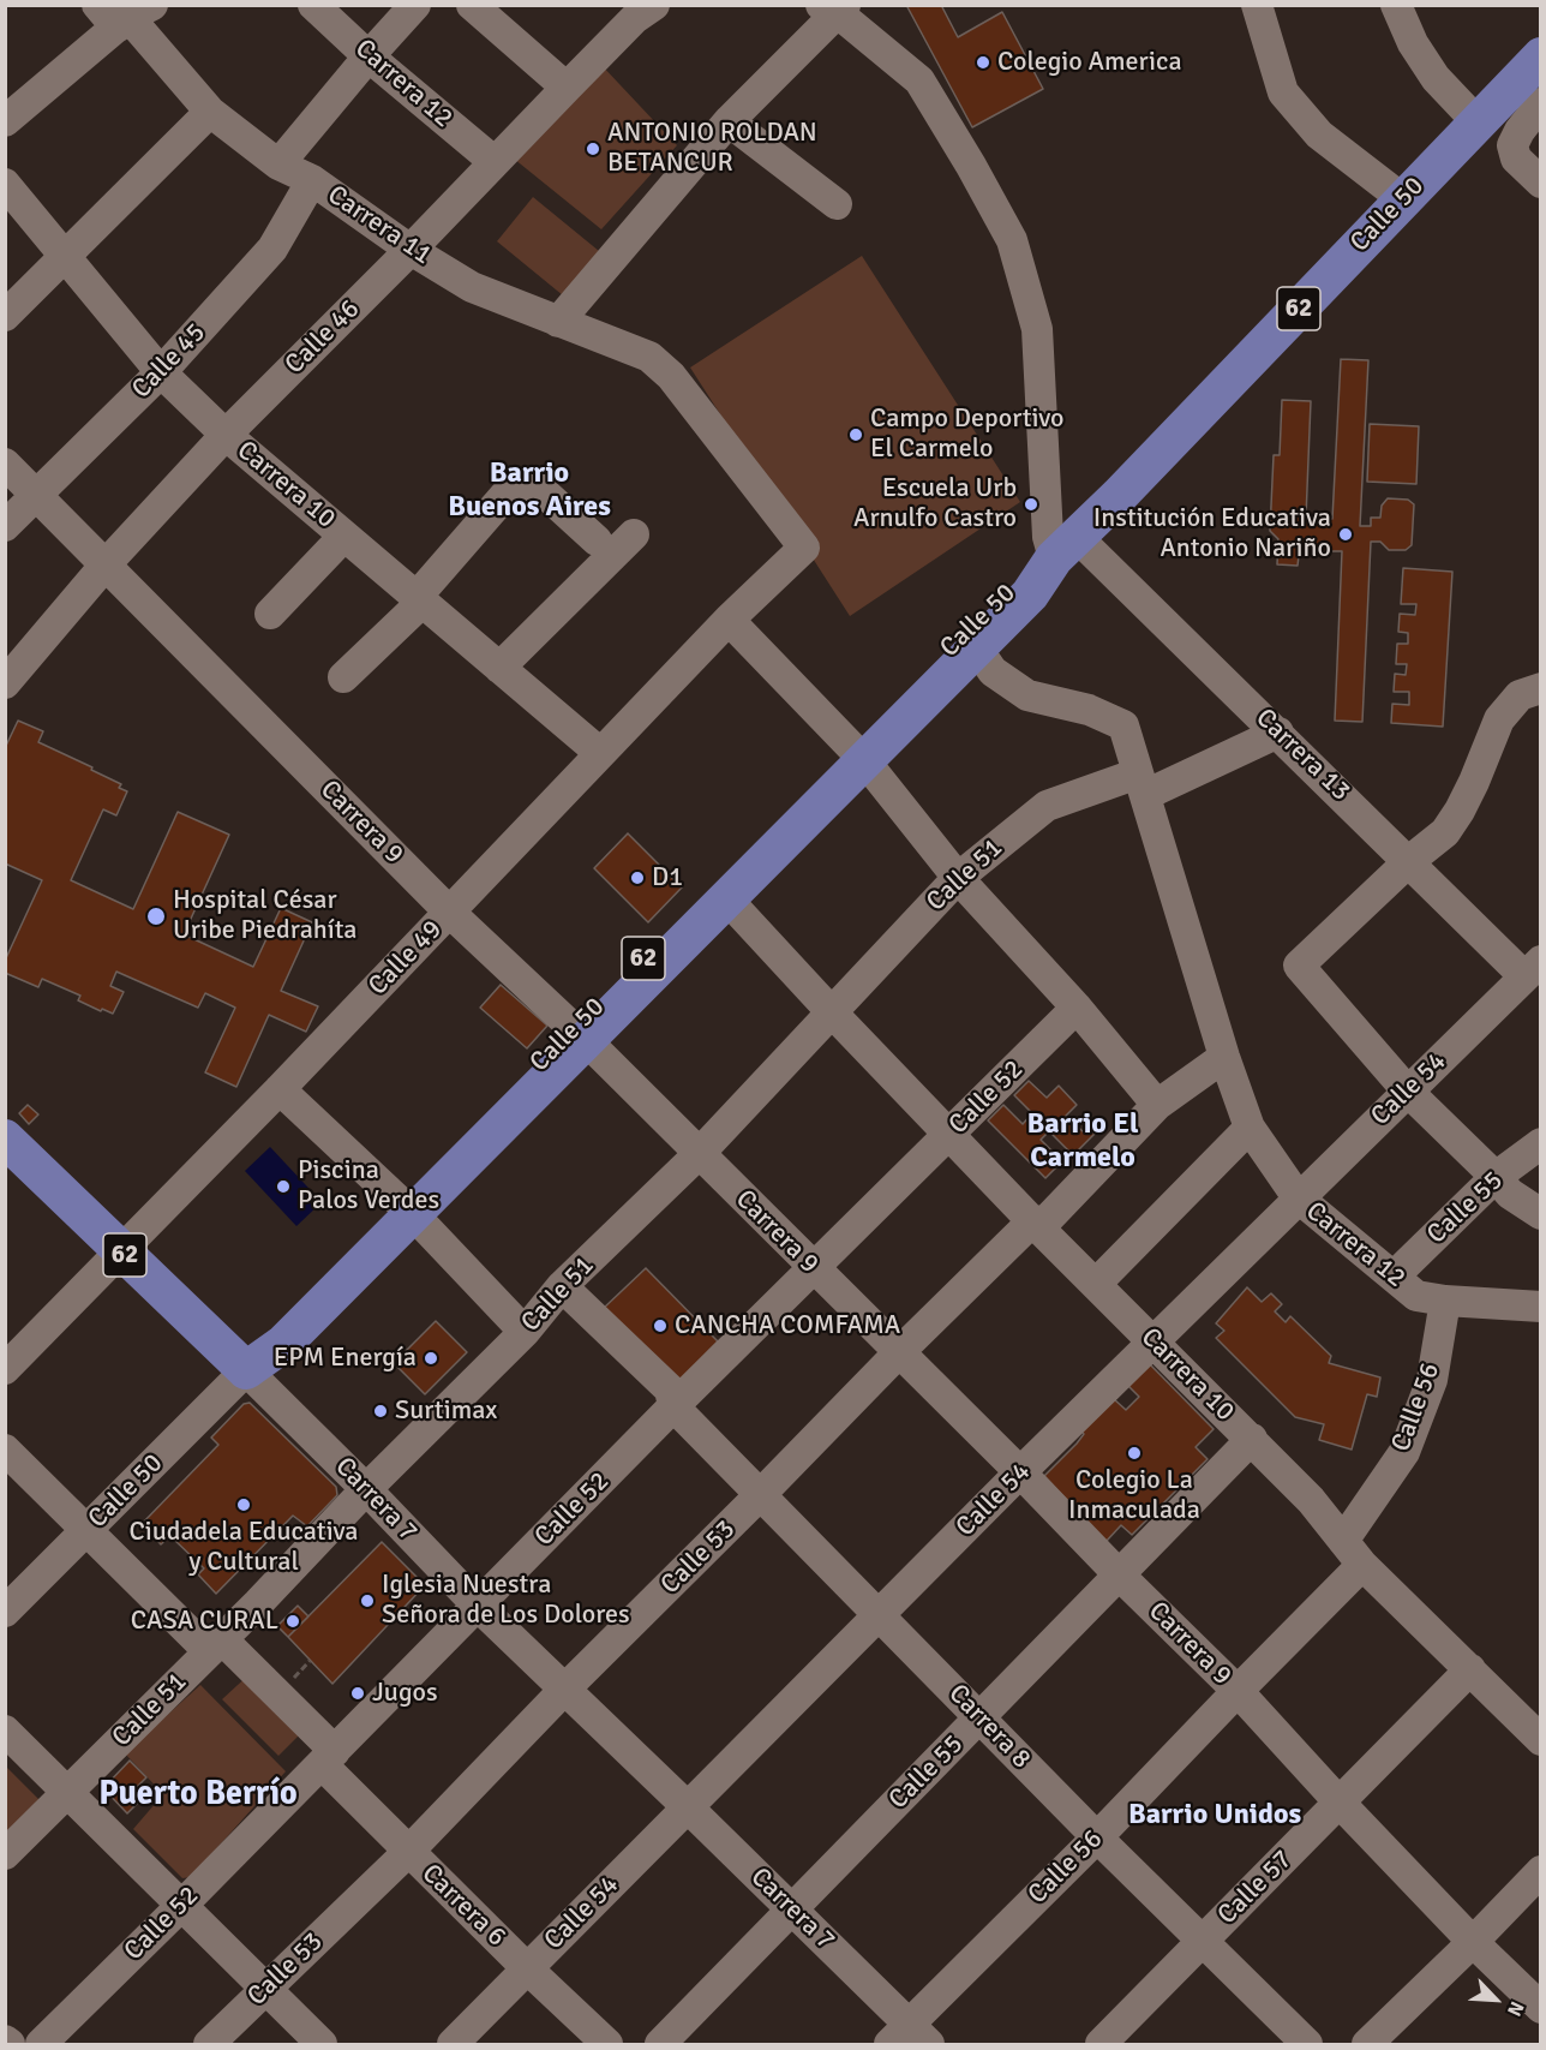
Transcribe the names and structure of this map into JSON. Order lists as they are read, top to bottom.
{
  "streets": {
    "main road": ["Calle 50", "62", "Carrera 7"],
    "street": [
      "Carrera 12",
      "Carrera 11",
      "Calle 46",
      "Calle 45",
      "Carrera 10",
      "Carrera 13",
      "Carrera 9",
      "Calle 51",
      "Calle 49",
      "Calle 54",
      "Calle 52",
      "Calle 55",
      "Calle 56",
      "Calle 53",
      "Carrera 8",
      "Calle 57",
      "Carrera 6"
    ]
  },
  "crossings": [
    ["Carrera 12", "Calle 50"],
    ["Carrera 12", "Calle 46"],
    ["Carrera 12", "Calle 51"],
    ["Carrera 12", "Calle 54"],
    ["Carrera 12", "Calle 55"],
    ["Carrera 12", "Calle 56"],
    ["Carrera 12", "Calle 53"],
    ["Calle 50", "Carrera 13"],
    ["Calle 50", "Carrera 9"],
    ["Calle 50", "Carrera 7"],
    ["Calle 50", "Carrera 6"],
    ["Carrera 11", "Calle 46"],
    ["Carrera 11", "Calle 45"],
    ["Carrera 11", "Calle 49"],
    ["Calle 46", "Carrera 10"],
    ["Calle 46", "Carrera 9"],
    ["Calle 45", "Carrera 10"],
    ["Calle 45", "Carrera 9"],
    ["Carrera 10", "Calle 51"],
    ["Carrera 10", "Calle 49"],
    ["Carrera 10", "Calle 54"],
    ["Carrera 10", "Calle 52"],
    ["Carrera 10", "Calle 55"],
    ["Carrera 10", "Calle 56"],
    ["Carrera 10", "Calle 53"],
    ["Carrera 10", "Calle 57"],
    ["Carrera 13", "Calle 51"],
    ["Carrera 13", "Calle 54"],
    ["Carrera 9", "Calle 51"],
    ["Carrera 9", "Calle 49"],
    ["Carrera 9", "Calle 54"],
    ["Carrera 9", "Calle 52"],
    ["Carrera 9", "Calle 55"],
    ["Carrera 9", "Calle 56"],
    ["Carrera 9", "Calle 53"],
    ["Carrera 9", "Calle 57"],
    ["Calle 51", "Carrera 7"],
    ["Calle 51", "Carrera 8"],
    ["Calle 51", "Carrera 6"],
    ["Calle 49", "Carrera 7"],
    ["Calle 54", "Carrera 7"],
    ["Calle 54", "Carrera 8"],
    ["Calle 54", "Carrera 6"],
    ["Calle 52", "Carrera 7"],
    ["Calle 52", "Carrera 8"],
    ["Calle 52", "Carrera 6"],
    ["Calle 55", "Carrera 7"],
    ["Calle 55", "Carrera 8"],
    ["Calle 56", "Carrera 7"],
    ["Calle 56", "Carrera 8"],
    ["Carrera 7", "Calle 53"],
    ["Calle 53", "Carrera 8"],
    ["Calle 53", "Carrera 6"],
    ["Carrera 8", "Calle 57"]
  ],
  "districts": [
    "Barrio Buenos Aires",
    "Barrio El Carmelo",
    "Puerto Berrío",
    "Barrio Unidos"
  ],
  "places": [
    "Colegio America",
    "ANTONIO ROLDAN BETANCUR",
    "Campo Deportivo El Carmelo",
    "Escuela Urb Arnulfo Castro",
    "Institución Educativa Antonio Nariño",
    "D1",
    "Hospital César Uribe Piedrahíta",
    "Piscina Palos Verdes",
    "CANCHA COMFAMA",
    "EPM Energía",
    "Surtimax",
    "Colegio La Inmaculada",
    "Ciudadela Educativa y Cultural",
    "Iglesia Nuestra Señora de Los Dolores",
    "CASA CURAL",
    "Jugos"
  ],
  "north": "bottom right"
}
